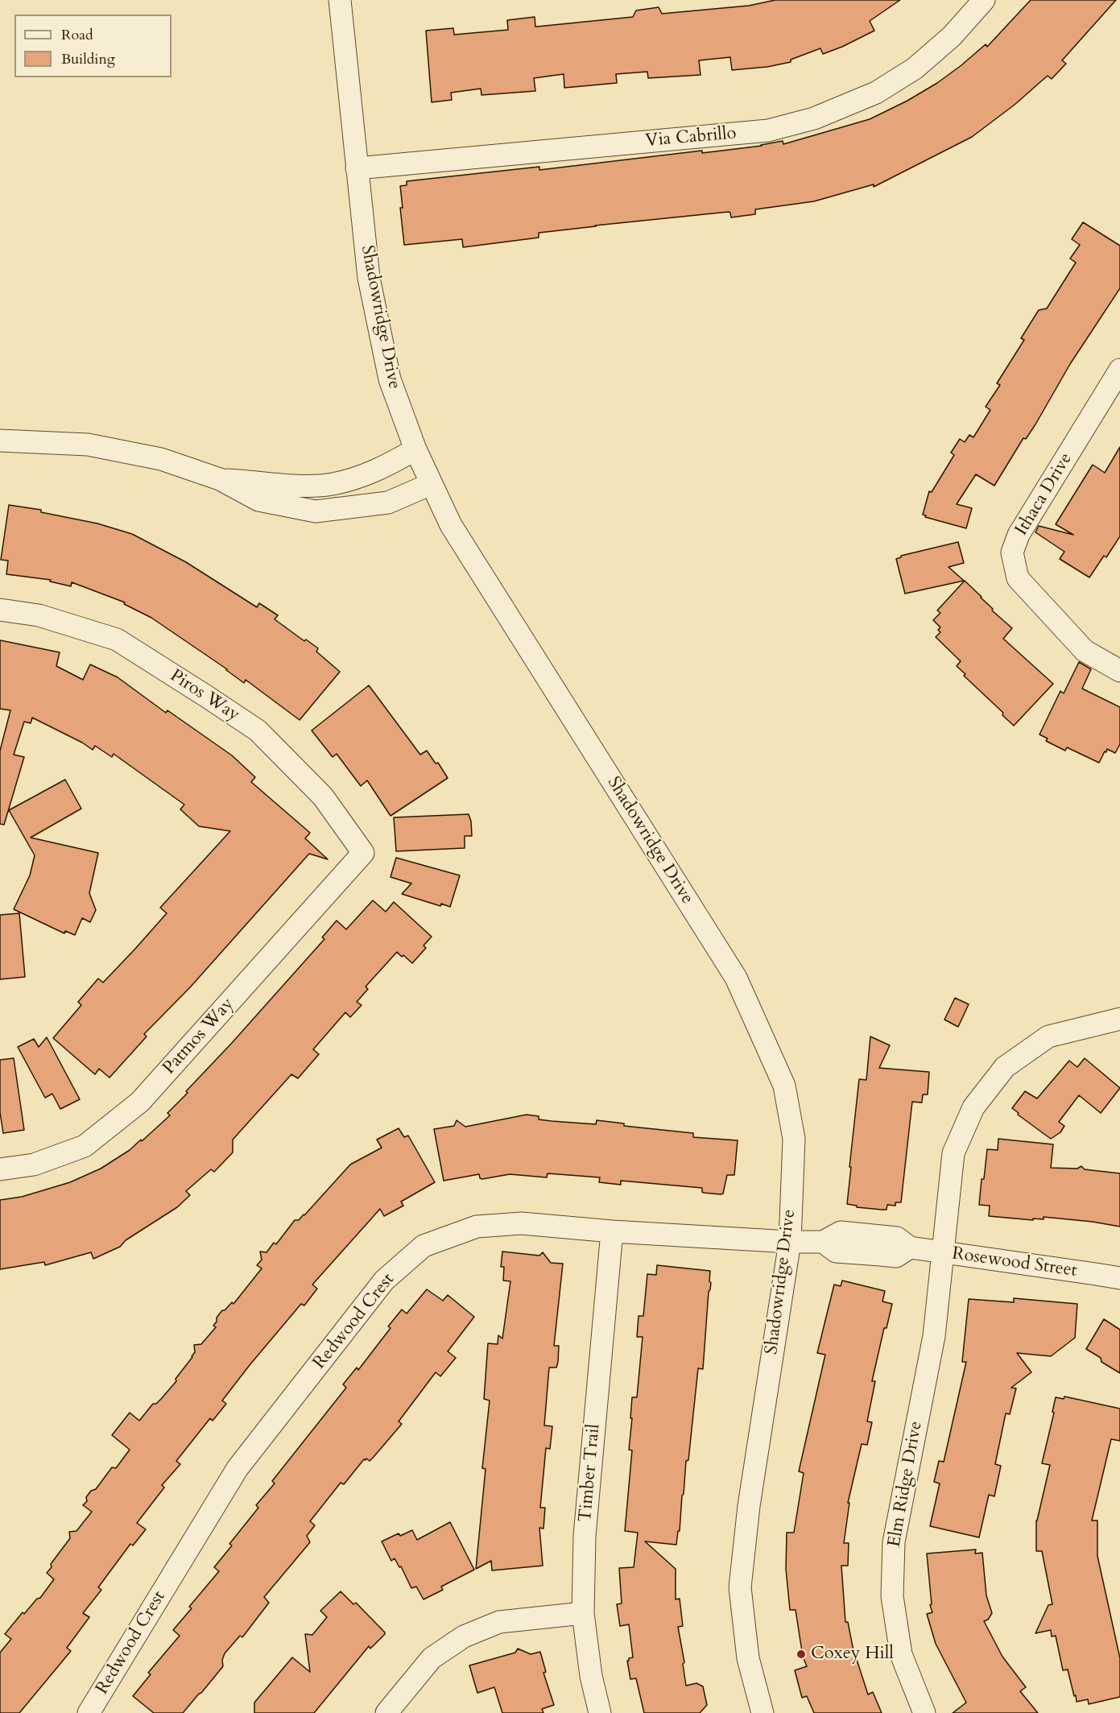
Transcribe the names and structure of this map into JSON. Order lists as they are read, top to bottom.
{
  "streets": {
    "street": [
      "Via Cabrillo",
      "Shadowridge Drive",
      "Ithaca Drive",
      "Piros Way",
      "Patmos Way",
      "Rosewood Street",
      "Redwood Crest",
      "Timber Trail",
      "Elm Ridge Drive"
    ]
  },
  "crossings": [
    ["Via Cabrillo", "Shadowridge Drive"],
    ["Shadowridge Drive", "Rosewood Street"],
    ["Shadowridge Drive", "Redwood Crest"],
    ["Piros Way", "Patmos Way"],
    ["Rosewood Street", "Redwood Crest"],
    ["Rosewood Street", "Elm Ridge Drive"],
    ["Redwood Crest", "Timber Trail"]
  ],
  "places": ["Coxey Hill"],
  "legend": ["Road", "Building"]
}
